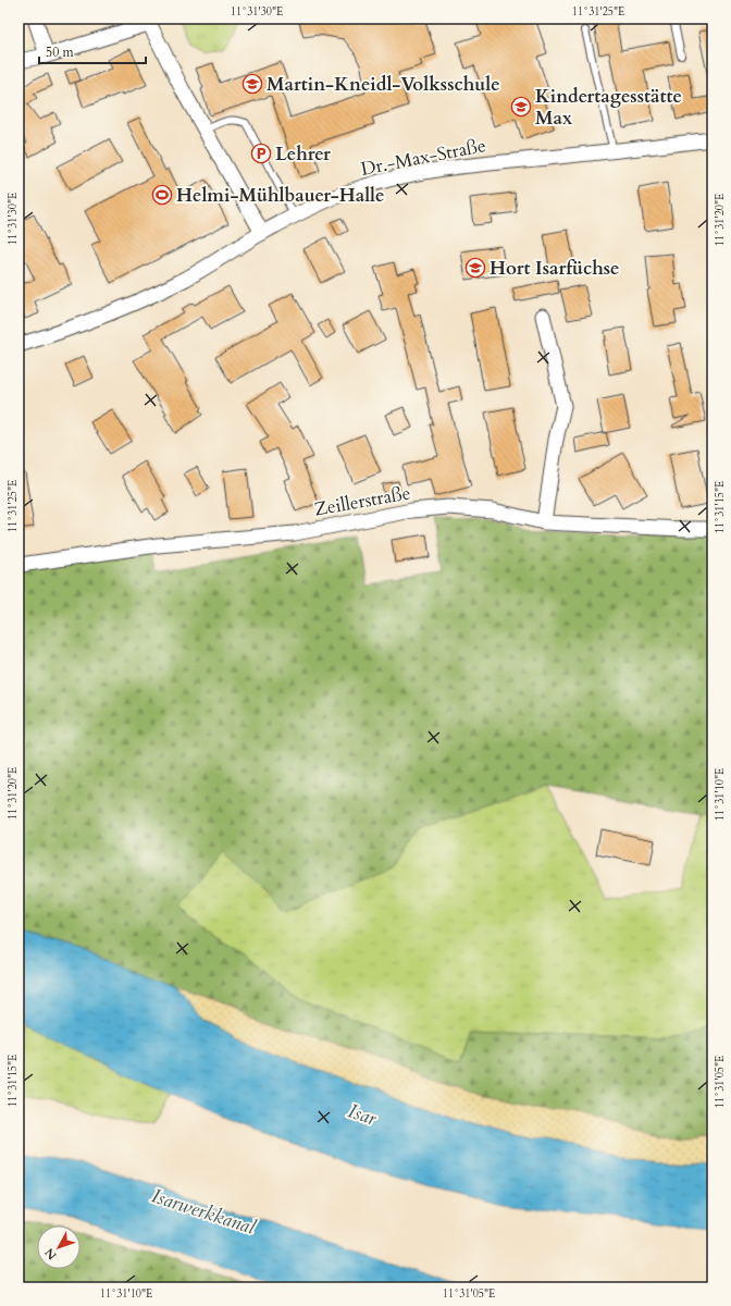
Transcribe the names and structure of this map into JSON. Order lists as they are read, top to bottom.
{
  "streets": {
    "street": ["Dr.-Max-Straße", "Zeillerstraße"]
  },
  "water": ["Isar", "Isarwerkkanal"],
  "places": {
    "school or university": ["Martin-Kneidl-Volksschule", "Kindertagesstätte Max", "Hort Isarfüchse"],
    "parking": ["Lehrer"],
    "sports": ["Helmi-Mühlbauer-Halle"]
  },
  "scale_bar": "50 m",
  "north": "bottom left",
  "coordinates": [
    "11°31'30\"E",
    "11°31'25\"E",
    "11°31'20\"E",
    "11°31'15\"E",
    "11°31'10\"E",
    "11°31'05\"E"
  ]
}
